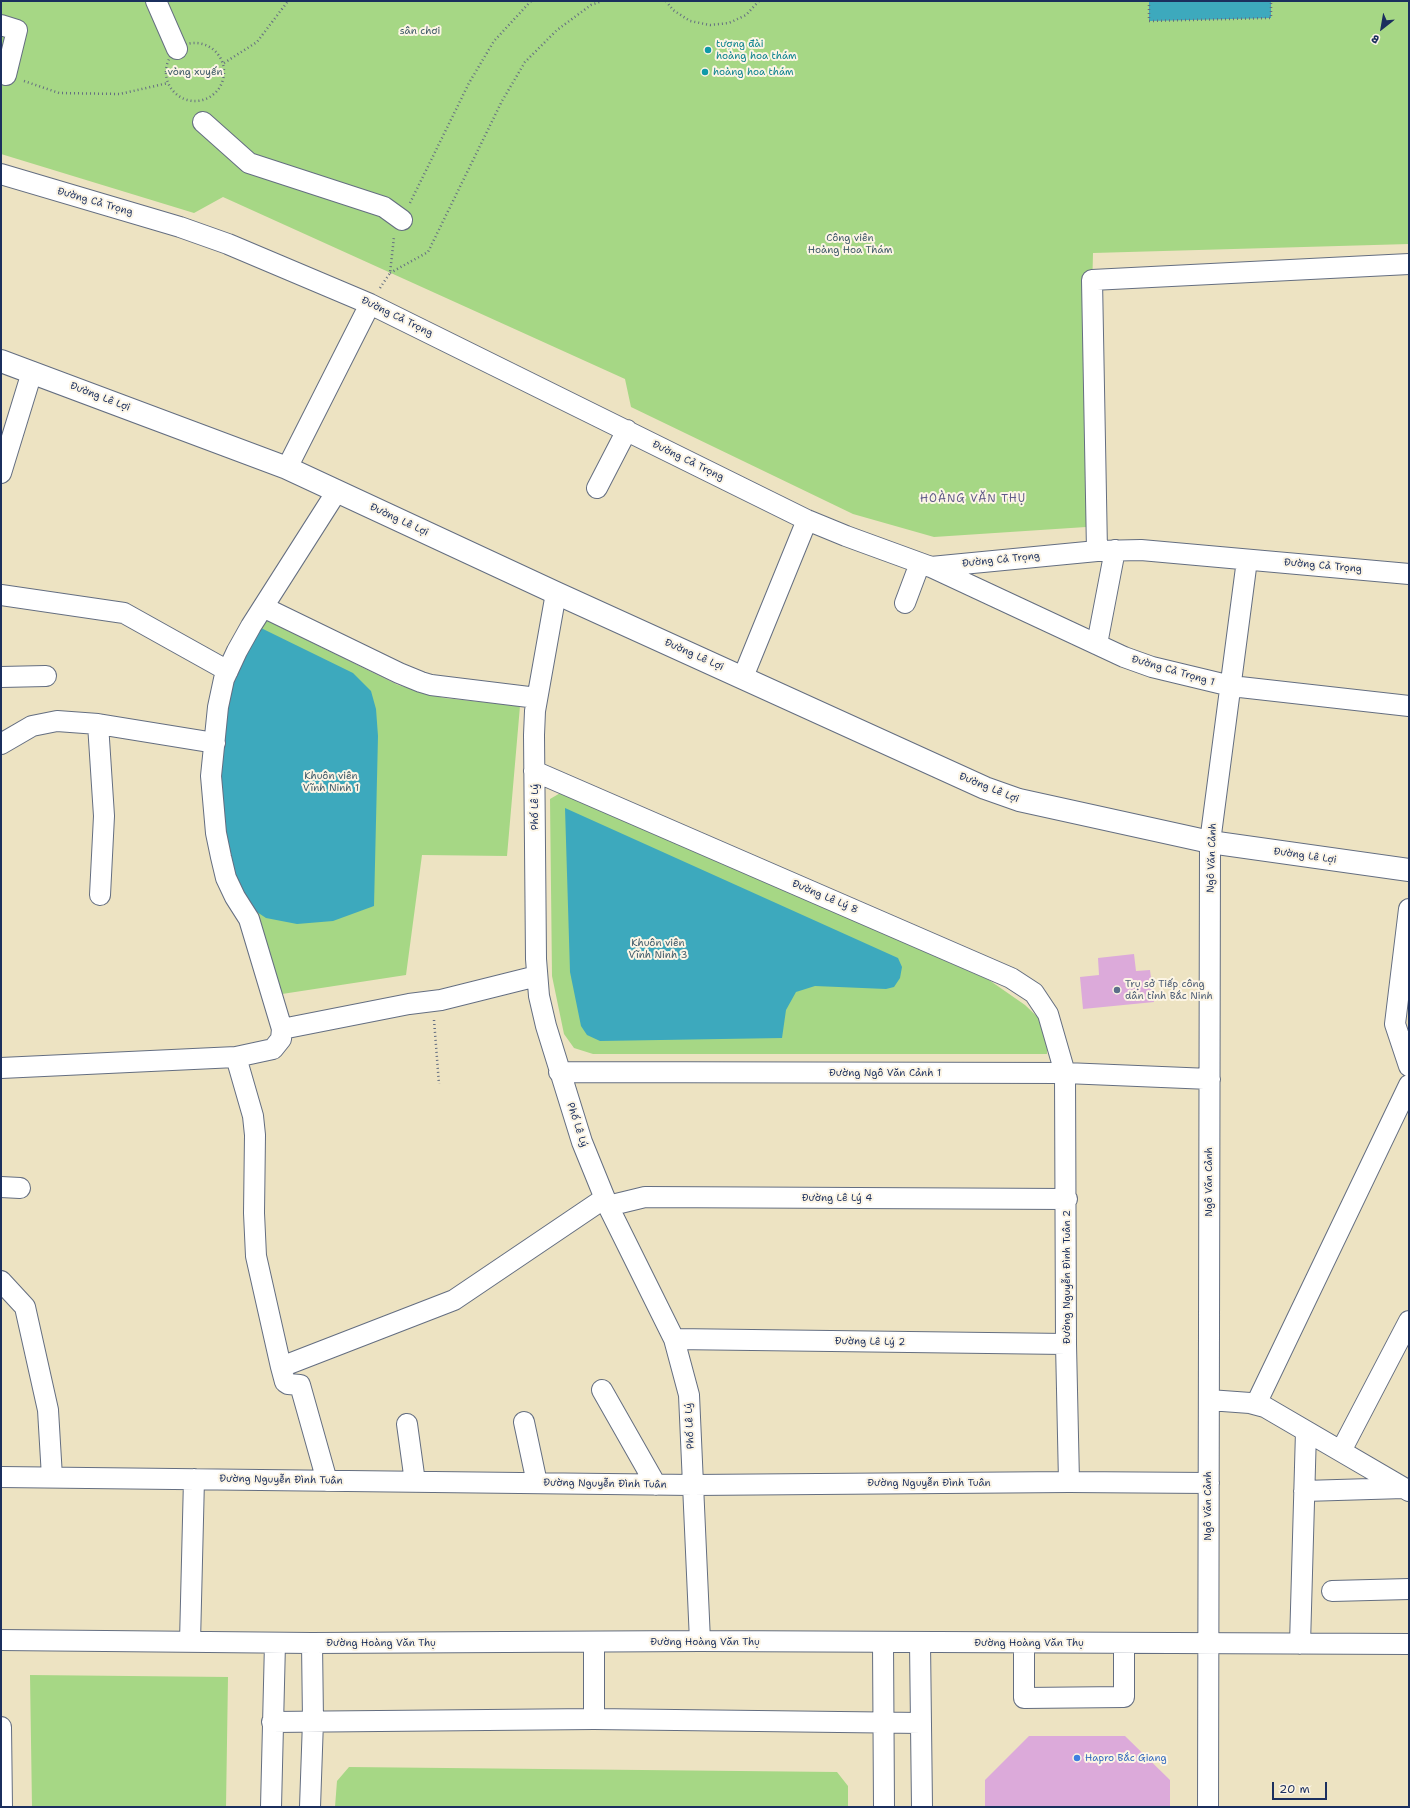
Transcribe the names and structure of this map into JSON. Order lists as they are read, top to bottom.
{
  "streets": {
    "main road": ["Đường Lê Lợi"],
    "street": [
      "Đường Cả Trọng",
      "Đường Cả Trọng 1",
      "Phố Lê Lý",
      "Ngô Văn Cảnh",
      "Đường Lê Lý 8",
      "Đường Ngô Văn Cảnh 1",
      "Đường Lê Lý 4",
      "Đường Nguyễn Đình Tuân 2",
      "Đường Lê Lý 2",
      "Đường Nguyễn Đình Tuân",
      "Đường Hoàng Văn Thụ"
    ]
  },
  "crossings": [
    ["Đường Cả Trọng", "Đường Cả Trọng 1"],
    ["Đường Cả Trọng", "Ngô Văn Cảnh"],
    ["Đường Lê Lợi", "Phố Lê Lý"],
    ["Đường Lê Lợi", "Ngô Văn Cảnh"],
    ["Đường Cả Trọng 1", "Ngô Văn Cảnh"],
    ["Phố Lê Lý", "Đường Lê Lý 8"],
    ["Phố Lê Lý", "Đường Ngô Văn Cảnh 1"],
    ["Phố Lê Lý", "Đường Lê Lý 4"],
    ["Phố Lê Lý", "Đường Lê Lý 2"],
    ["Phố Lê Lý", "Đường Nguyễn Đình Tuân"],
    ["Phố Lê Lý", "Đường Hoàng Văn Thụ"],
    ["Ngô Văn Cảnh", "Đường Ngô Văn Cảnh 1"],
    ["Ngô Văn Cảnh", "Đường Nguyễn Đình Tuân"],
    ["Ngô Văn Cảnh", "Đường Hoàng Văn Thụ"],
    ["Đường Lê Lý 8", "Đường Ngô Văn Cảnh 1"],
    ["Đường Lê Lý 8", "Đường Nguyễn Đình Tuân 2"],
    ["Đường Ngô Văn Cảnh 1", "Đường Nguyễn Đình Tuân 2"],
    ["Đường Lê Lý 4", "Đường Nguyễn Đình Tuân 2"],
    ["Đường Nguyễn Đình Tuân 2", "Đường Lê Lý 2"],
    ["Đường Nguyễn Đình Tuân 2", "Đường Nguyễn Đình Tuân"]
  ],
  "districts": ["HOÀNG VĂN THỤ"],
  "parks": [
    "sân chơi",
    "vòng xuyến",
    "Công viên Hoàng Hoa Thám",
    "Khuôn viên Vĩnh Ninh 1",
    "Khuôn viên Vĩnh Ninh 3"
  ],
  "places": [
    "tượng đài hoàng hoa thám",
    "hoàng hoa thám",
    "Trụ sở Tiếp công dân tỉnh Bắc Ninh",
    "Hapro Bắc Giang"
  ],
  "scale_bar": "20 m",
  "north": "bottom left"
}
